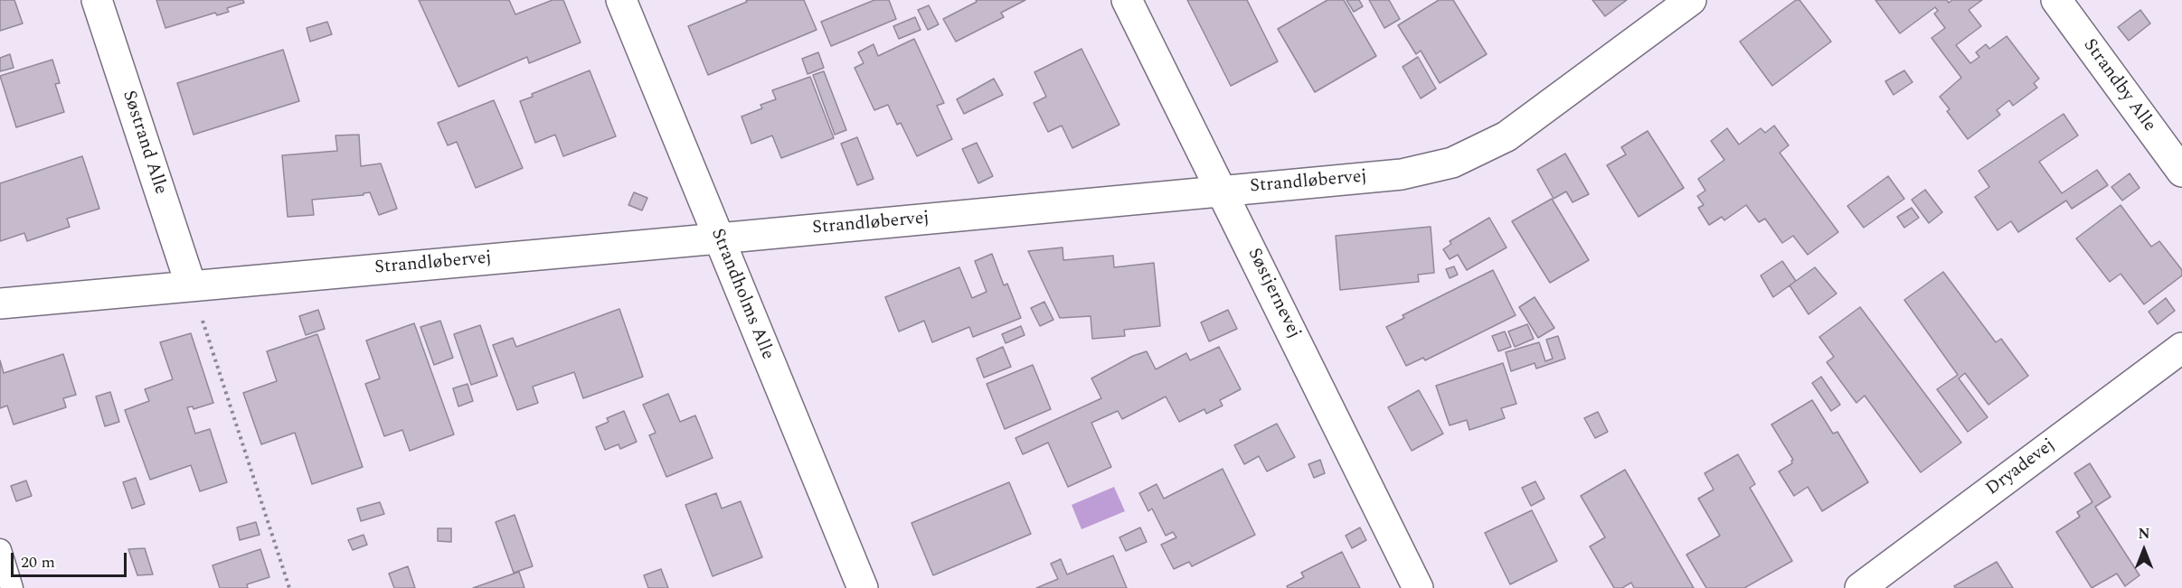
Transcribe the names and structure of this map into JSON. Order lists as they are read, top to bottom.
{
  "streets": {
    "street": [
      "Strandby Alle",
      "Søstrand Alle",
      "Strandløbervej",
      "Søstjernevej",
      "Strandholms Alle",
      "Dryadevej"
    ]
  },
  "crossings": [
    ["Søstrand Alle", "Strandløbervej"],
    ["Strandløbervej", "Søstjernevej"],
    ["Strandløbervej", "Strandholms Alle"]
  ],
  "scale_bar": "20 m",
  "north": "top"
}
